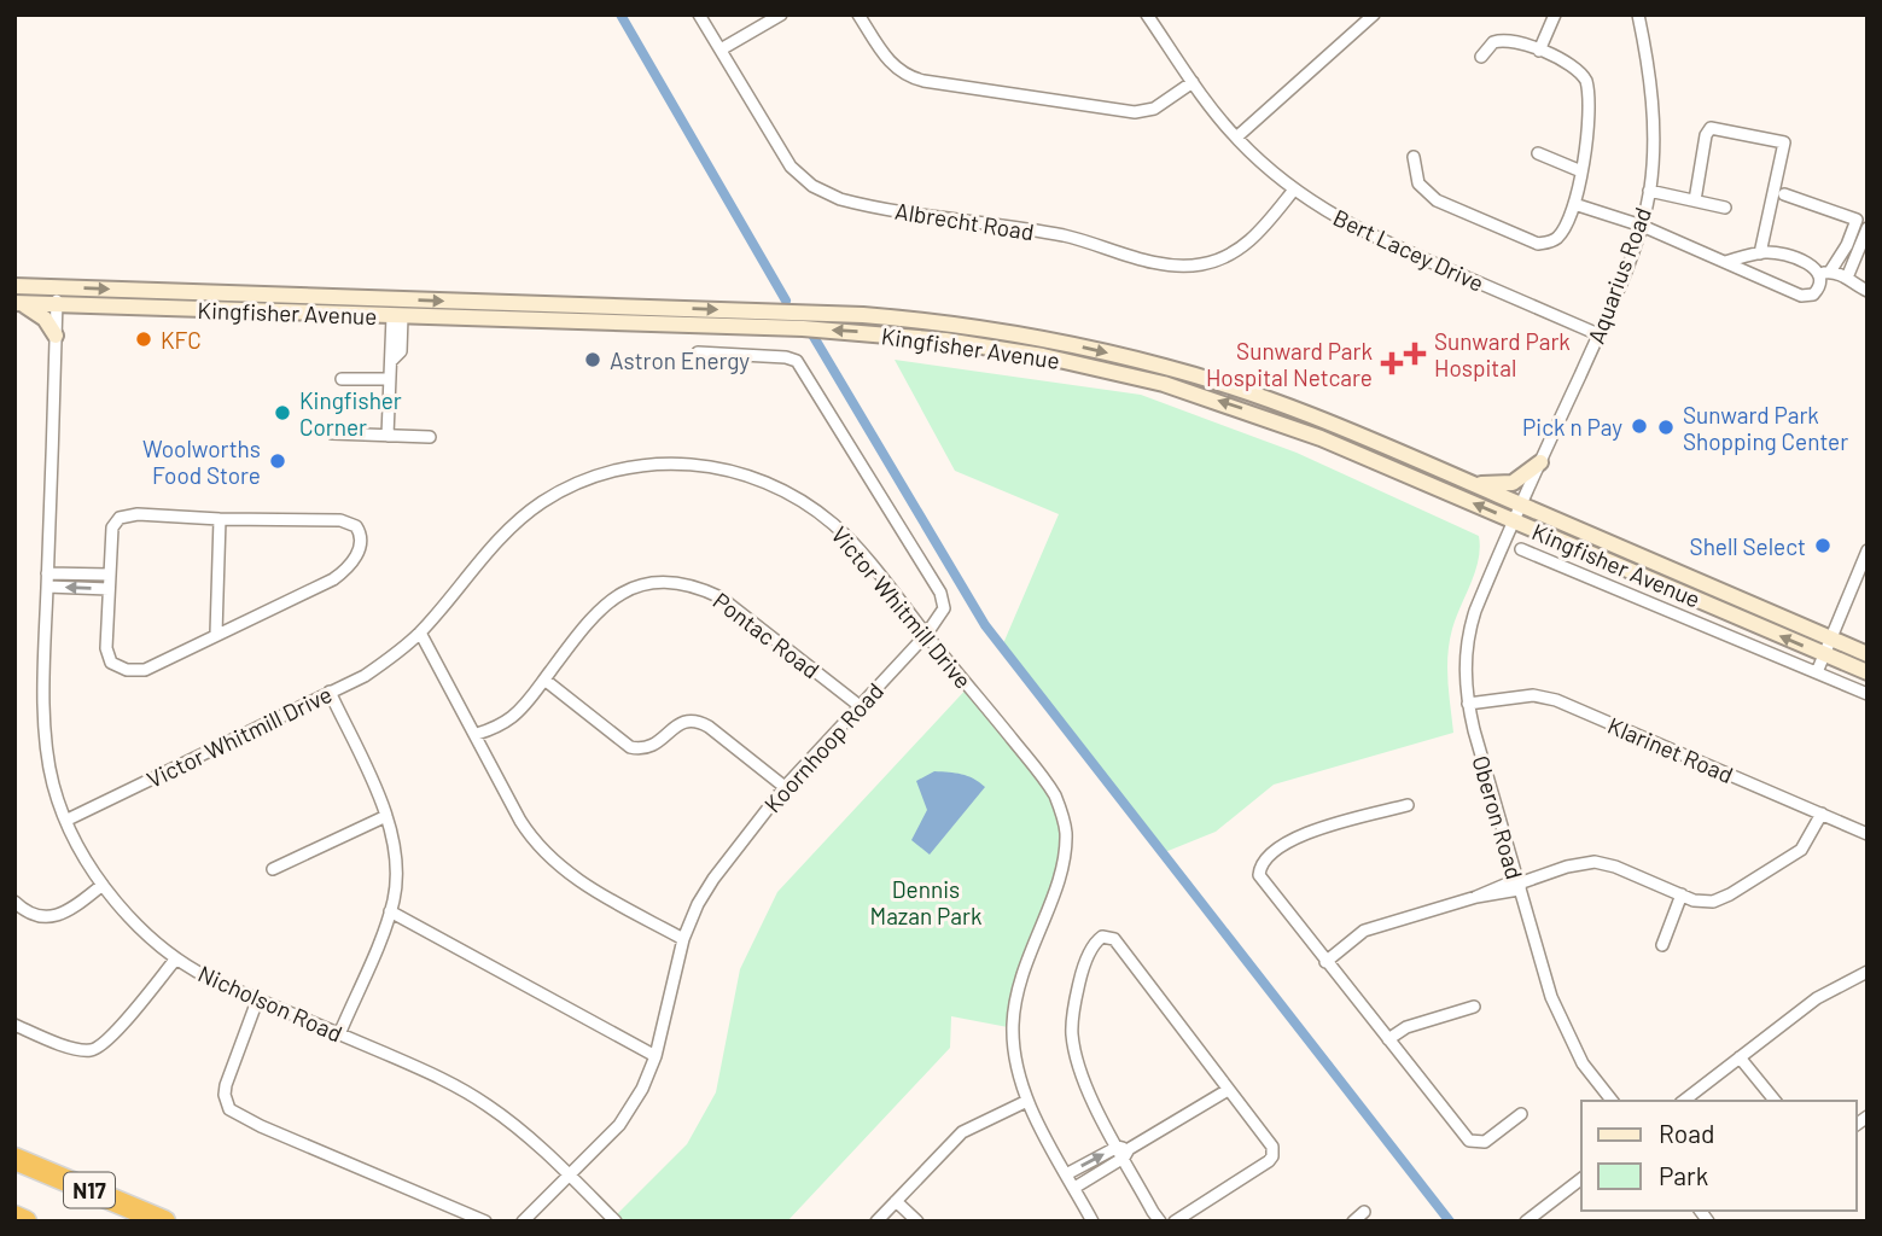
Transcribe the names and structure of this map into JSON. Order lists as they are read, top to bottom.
{
  "streets": {
    "highway": ["N17"],
    "street": [
      "Albrecht Road",
      "Bert Lacey Drive",
      "Aquarius Road",
      "Kingfisher Avenue",
      "Victor Whitmill Drive",
      "Pontac Road",
      "Koornhoop Road",
      "Klarinet Road",
      "Oberon Road",
      "Nicholson Road"
    ]
  },
  "crossings": [
    ["Albrecht Road", "Bert Lacey Drive"],
    ["Bert Lacey Drive", "Aquarius Road"],
    ["Aquarius Road", "Kingfisher Avenue"],
    ["Aquarius Road", "Oberon Road"],
    ["Kingfisher Avenue", "Oberon Road"],
    ["Kingfisher Avenue", "Nicholson Road"],
    ["Victor Whitmill Drive", "Koornhoop Road"],
    ["Victor Whitmill Drive", "Nicholson Road"],
    ["Pontac Road", "Koornhoop Road"],
    ["Koornhoop Road", "Nicholson Road"],
    ["Klarinet Road", "Oberon Road"]
  ],
  "parks": ["Dennis Mazan Park"],
  "places": {
    "other": [
      "KFC",
      "Astron Energy",
      "Kingfisher Corner",
      "Pick n Pay",
      "Sunward Park Shopping Center",
      "Woolworths Food Store",
      "Shell Select"
    ],
    "health": ["Sunward Park Hospital", "Sunward Park Hospital Netcare"]
  },
  "legend": ["Road", "Park"]
}
